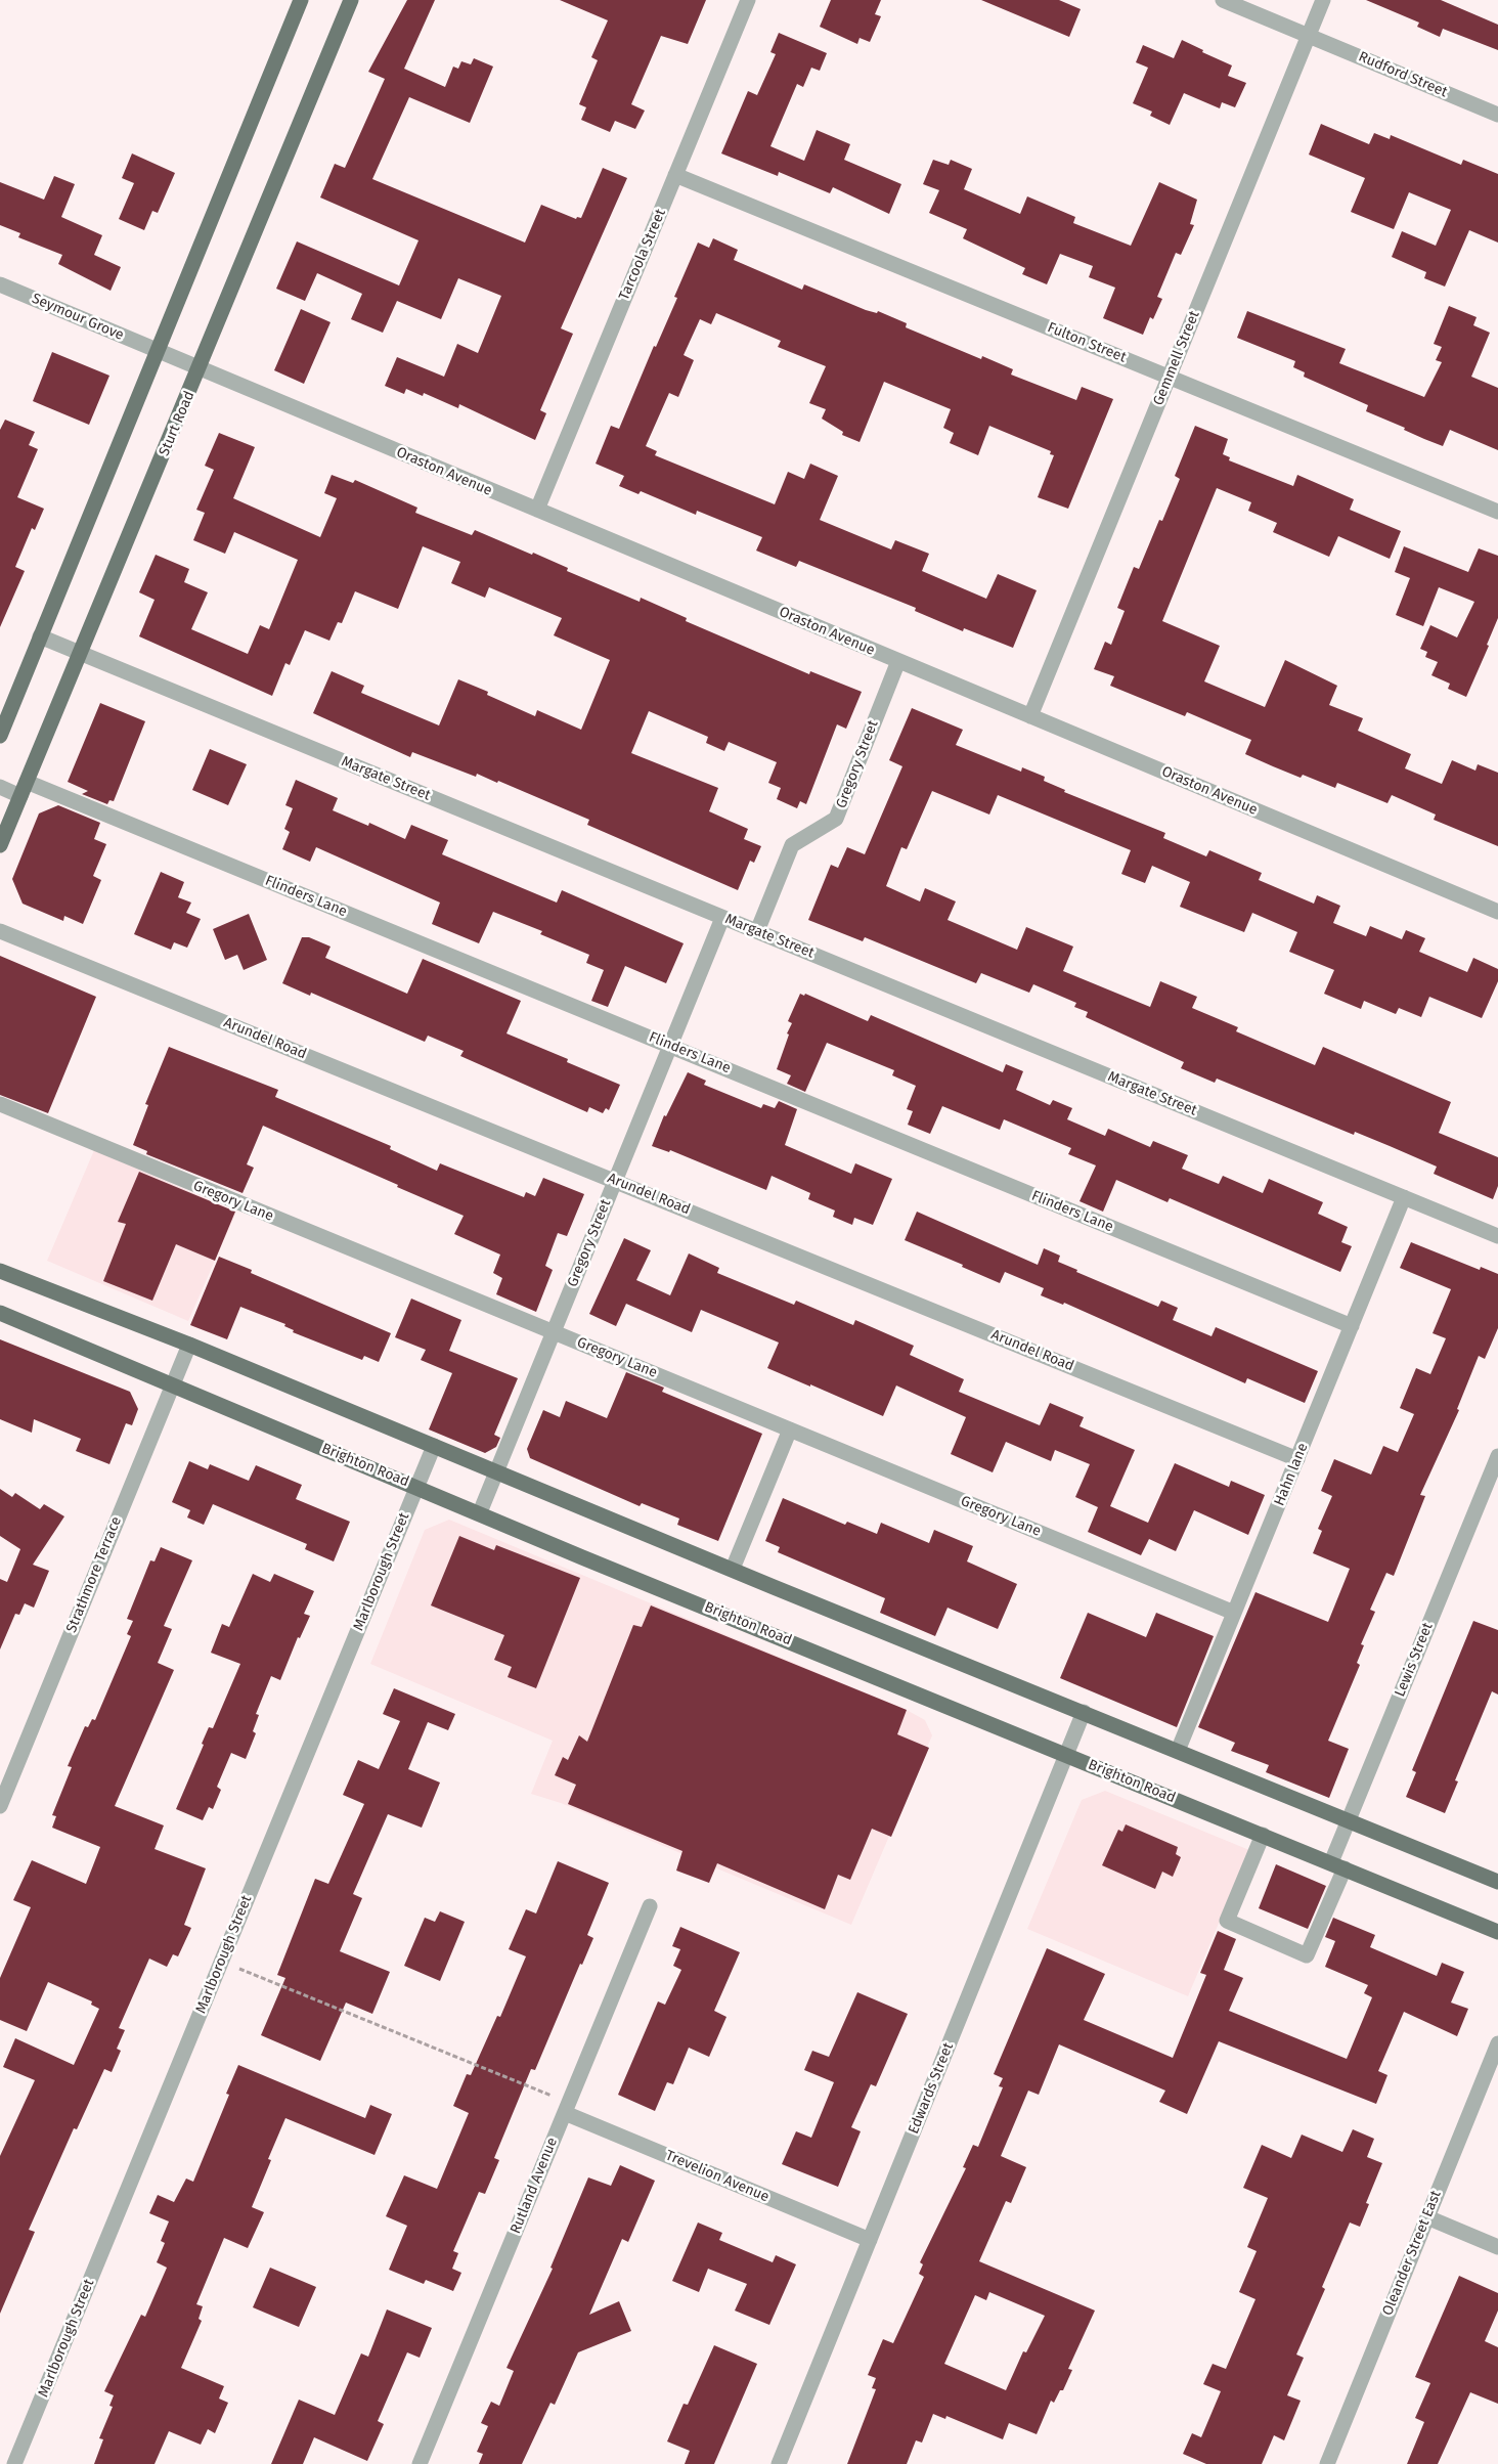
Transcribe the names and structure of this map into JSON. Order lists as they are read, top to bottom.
{
  "streets": {
    "main road": ["Sturt Road", "Brighton Road"],
    "street": [
      "Rudford Street",
      "Tarcoola Street",
      "Seymour Grove",
      "Fulton Street",
      "Gemmell Street",
      "Oraston Avenue",
      "Gregory Street",
      "Margate Street",
      "Flinders Lane",
      "Arundel Road",
      "Gregory Lane",
      "Hahn lane",
      "Marlborough Street",
      "Strathmore Terrace",
      "Lewis Street",
      "Edwards Street",
      "Trevelion Avenue",
      "Rutland Avenue",
      "Oleander Street East"
    ]
  },
  "crossings": [
    ["Rudford Street", "Gemmell Street"],
    ["Tarcoola Street", "Fulton Street"],
    ["Tarcoola Street", "Oraston Avenue"],
    ["Seymour Grove", "Oraston Avenue"],
    ["Fulton Street", "Gemmell Street"],
    ["Gemmell Street", "Oraston Avenue"],
    ["Sturt Road", "Oraston Avenue"],
    ["Sturt Road", "Margate Street"],
    ["Sturt Road", "Flinders Lane"],
    ["Oraston Avenue", "Gregory Street"],
    ["Gregory Street", "Margate Street"],
    ["Gregory Street", "Flinders Lane"],
    ["Gregory Street", "Arundel Road"],
    ["Gregory Street", "Gregory Lane"],
    ["Gregory Street", "Brighton Road"],
    ["Margate Street", "Hahn lane"],
    ["Flinders Lane", "Hahn lane"],
    ["Arundel Road", "Hahn lane"],
    ["Gregory Lane", "Hahn lane"],
    ["Brighton Road", "Marlborough Street"],
    ["Brighton Road", "Strathmore Terrace"],
    ["Brighton Road", "Lewis Street"],
    ["Brighton Road", "Edwards Street"],
    ["Edwards Street", "Trevelion Avenue"],
    ["Trevelion Avenue", "Rutland Avenue"]
  ]
}
